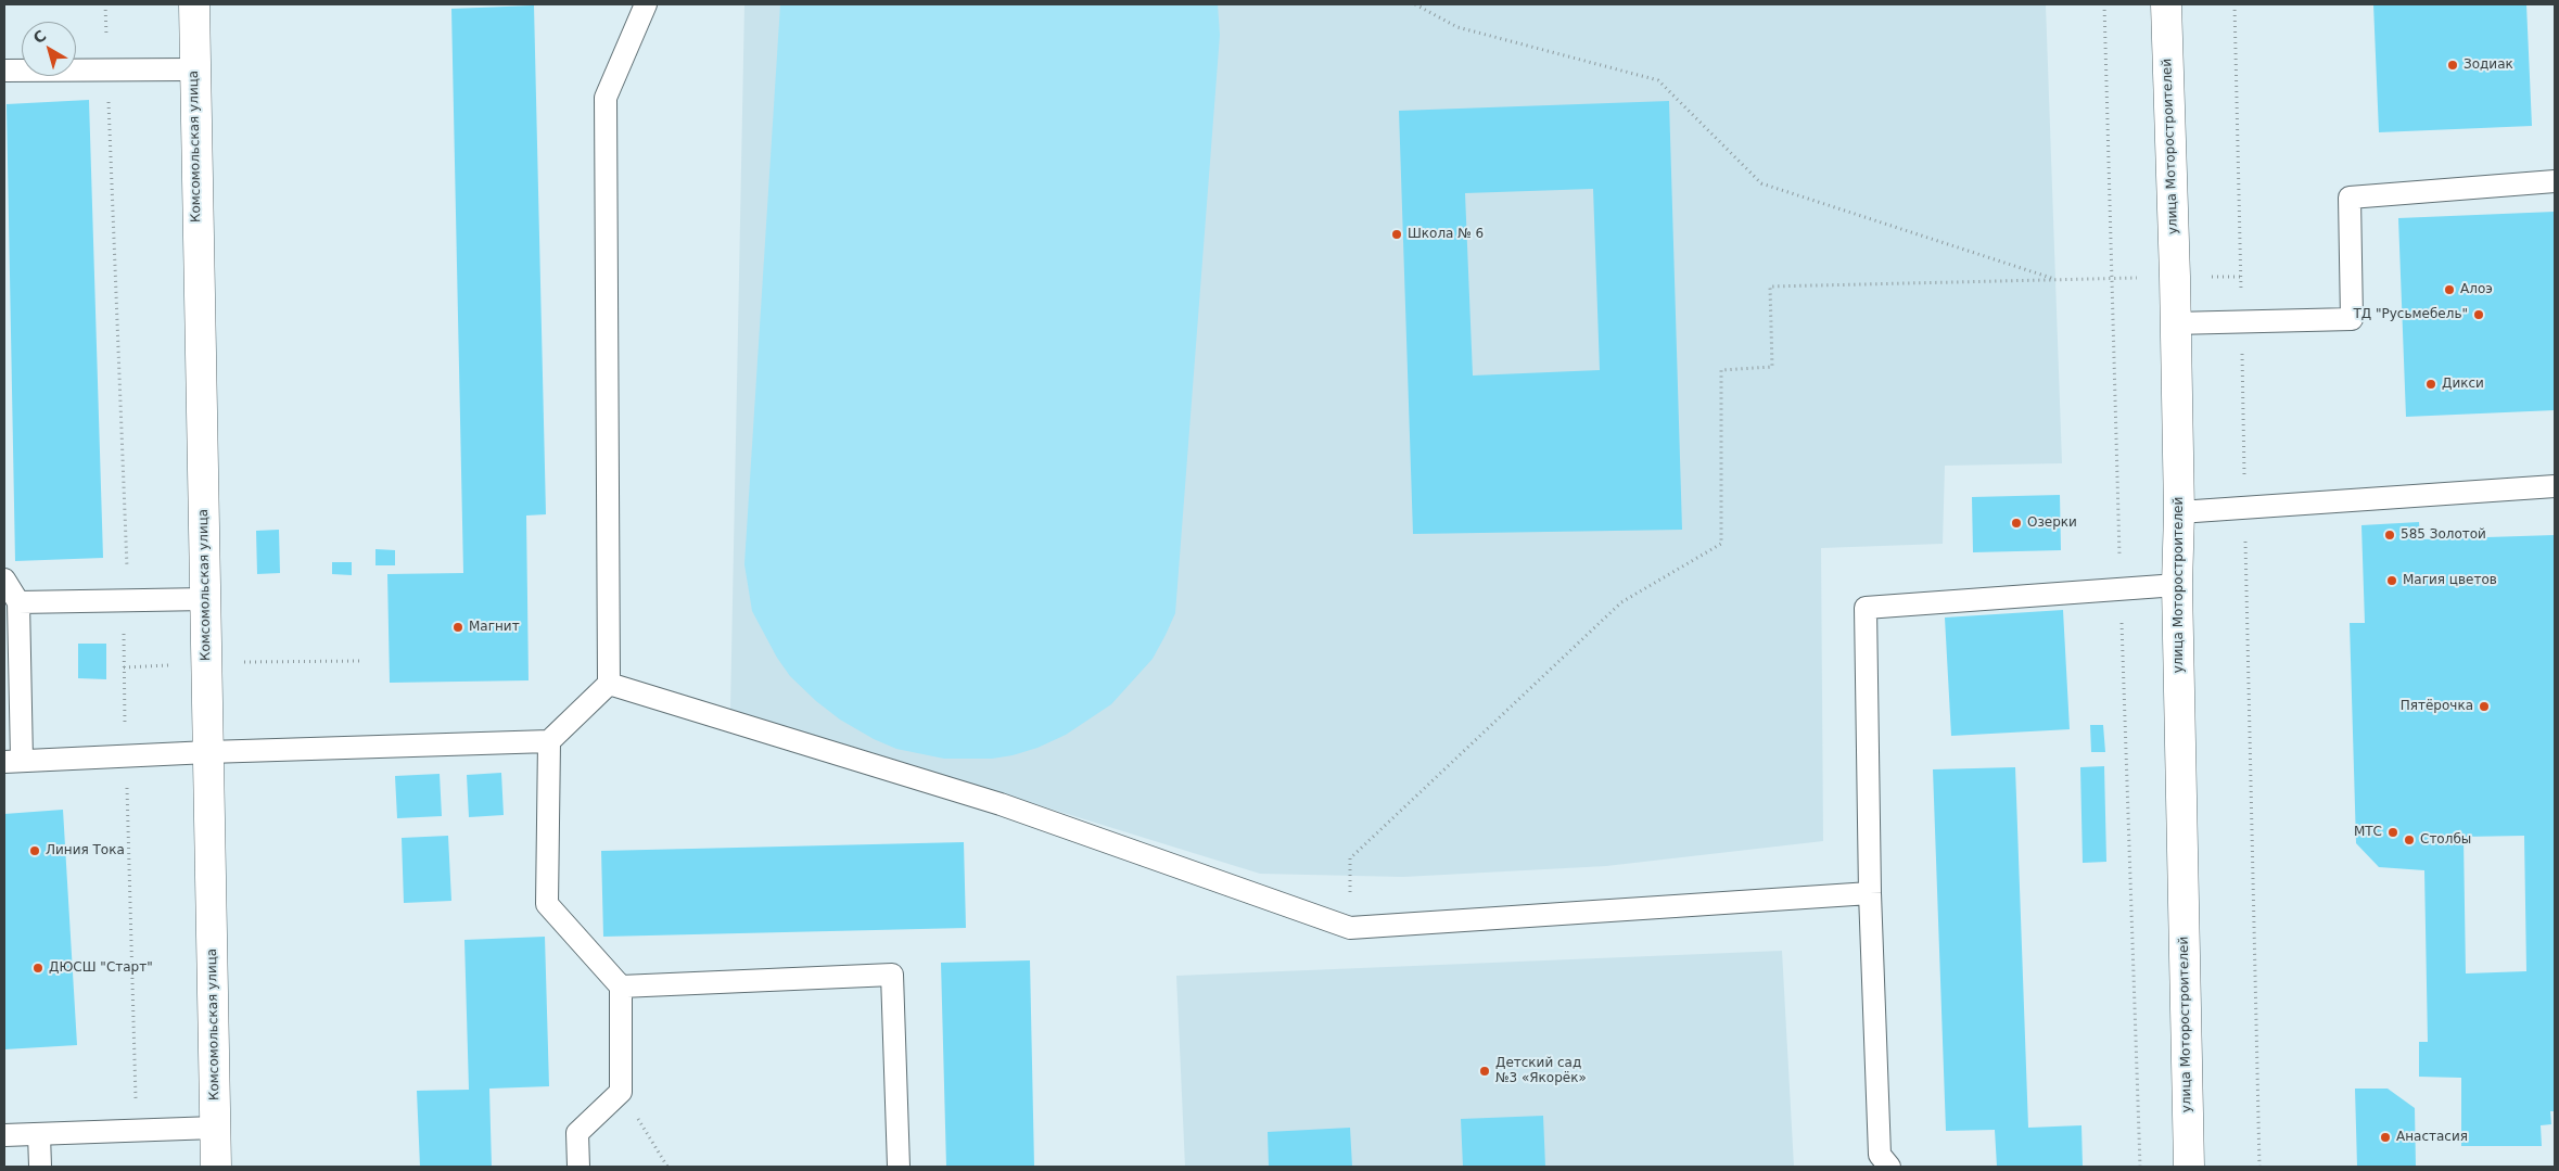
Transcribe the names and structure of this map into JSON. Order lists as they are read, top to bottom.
{
  "streets": {
    "street": ["Комсомольская улица", "улица Моторостроителей"]
  },
  "places": [
    "Зодиак",
    "Школа № 6",
    "Алоэ",
    "ТД \"Русьмебель\"",
    "Дикси",
    "Озерки",
    "585 Золотой",
    "Магия цветов",
    "Магнит",
    "Пятёрочка",
    "МТС",
    "Столбы",
    "Линия Тока",
    "ДЮСШ \"Старт\"",
    "Детский сад №3 «Якорёк»",
    "Анастасия"
  ],
  "north": "top left"
}
